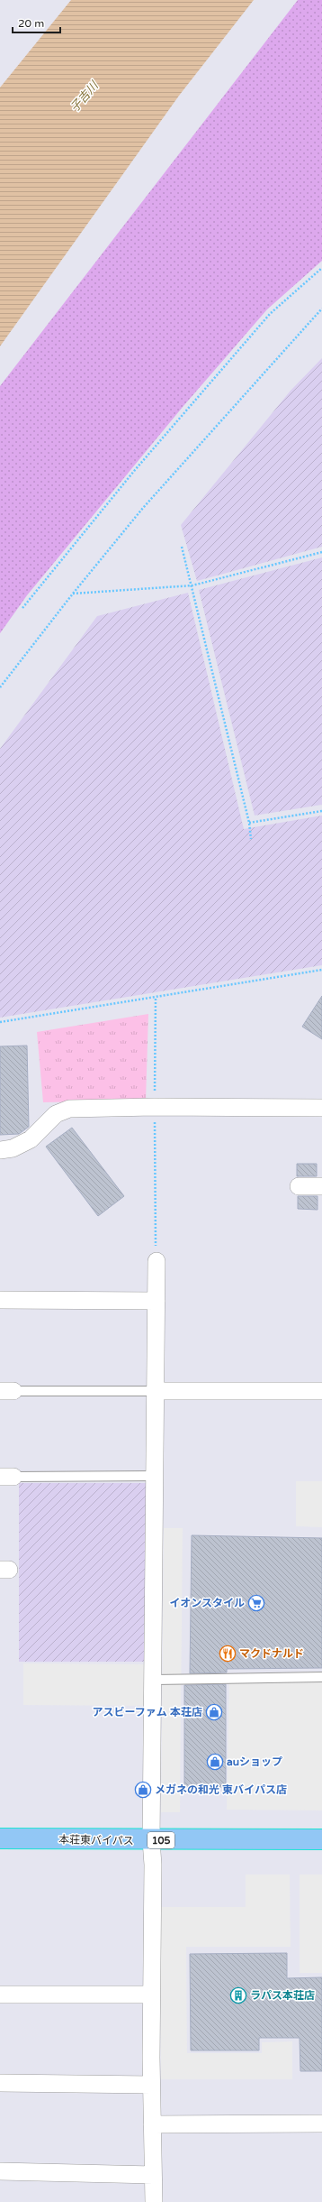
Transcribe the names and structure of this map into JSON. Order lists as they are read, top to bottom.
{
  "streets": {
    "highway": ["本荘東バイパス", "105"]
  },
  "water": ["子吉川"],
  "places": {
    "supermarket": ["イオンスタイル"],
    "restaurant": ["マクドナルド"],
    "shop": ["アスビーファム 本荘店", "auショップ", "メガネの和光 東バイパス店"],
    "building": ["ラパス本荘店"]
  },
  "scale_bar": "20 m"
}
